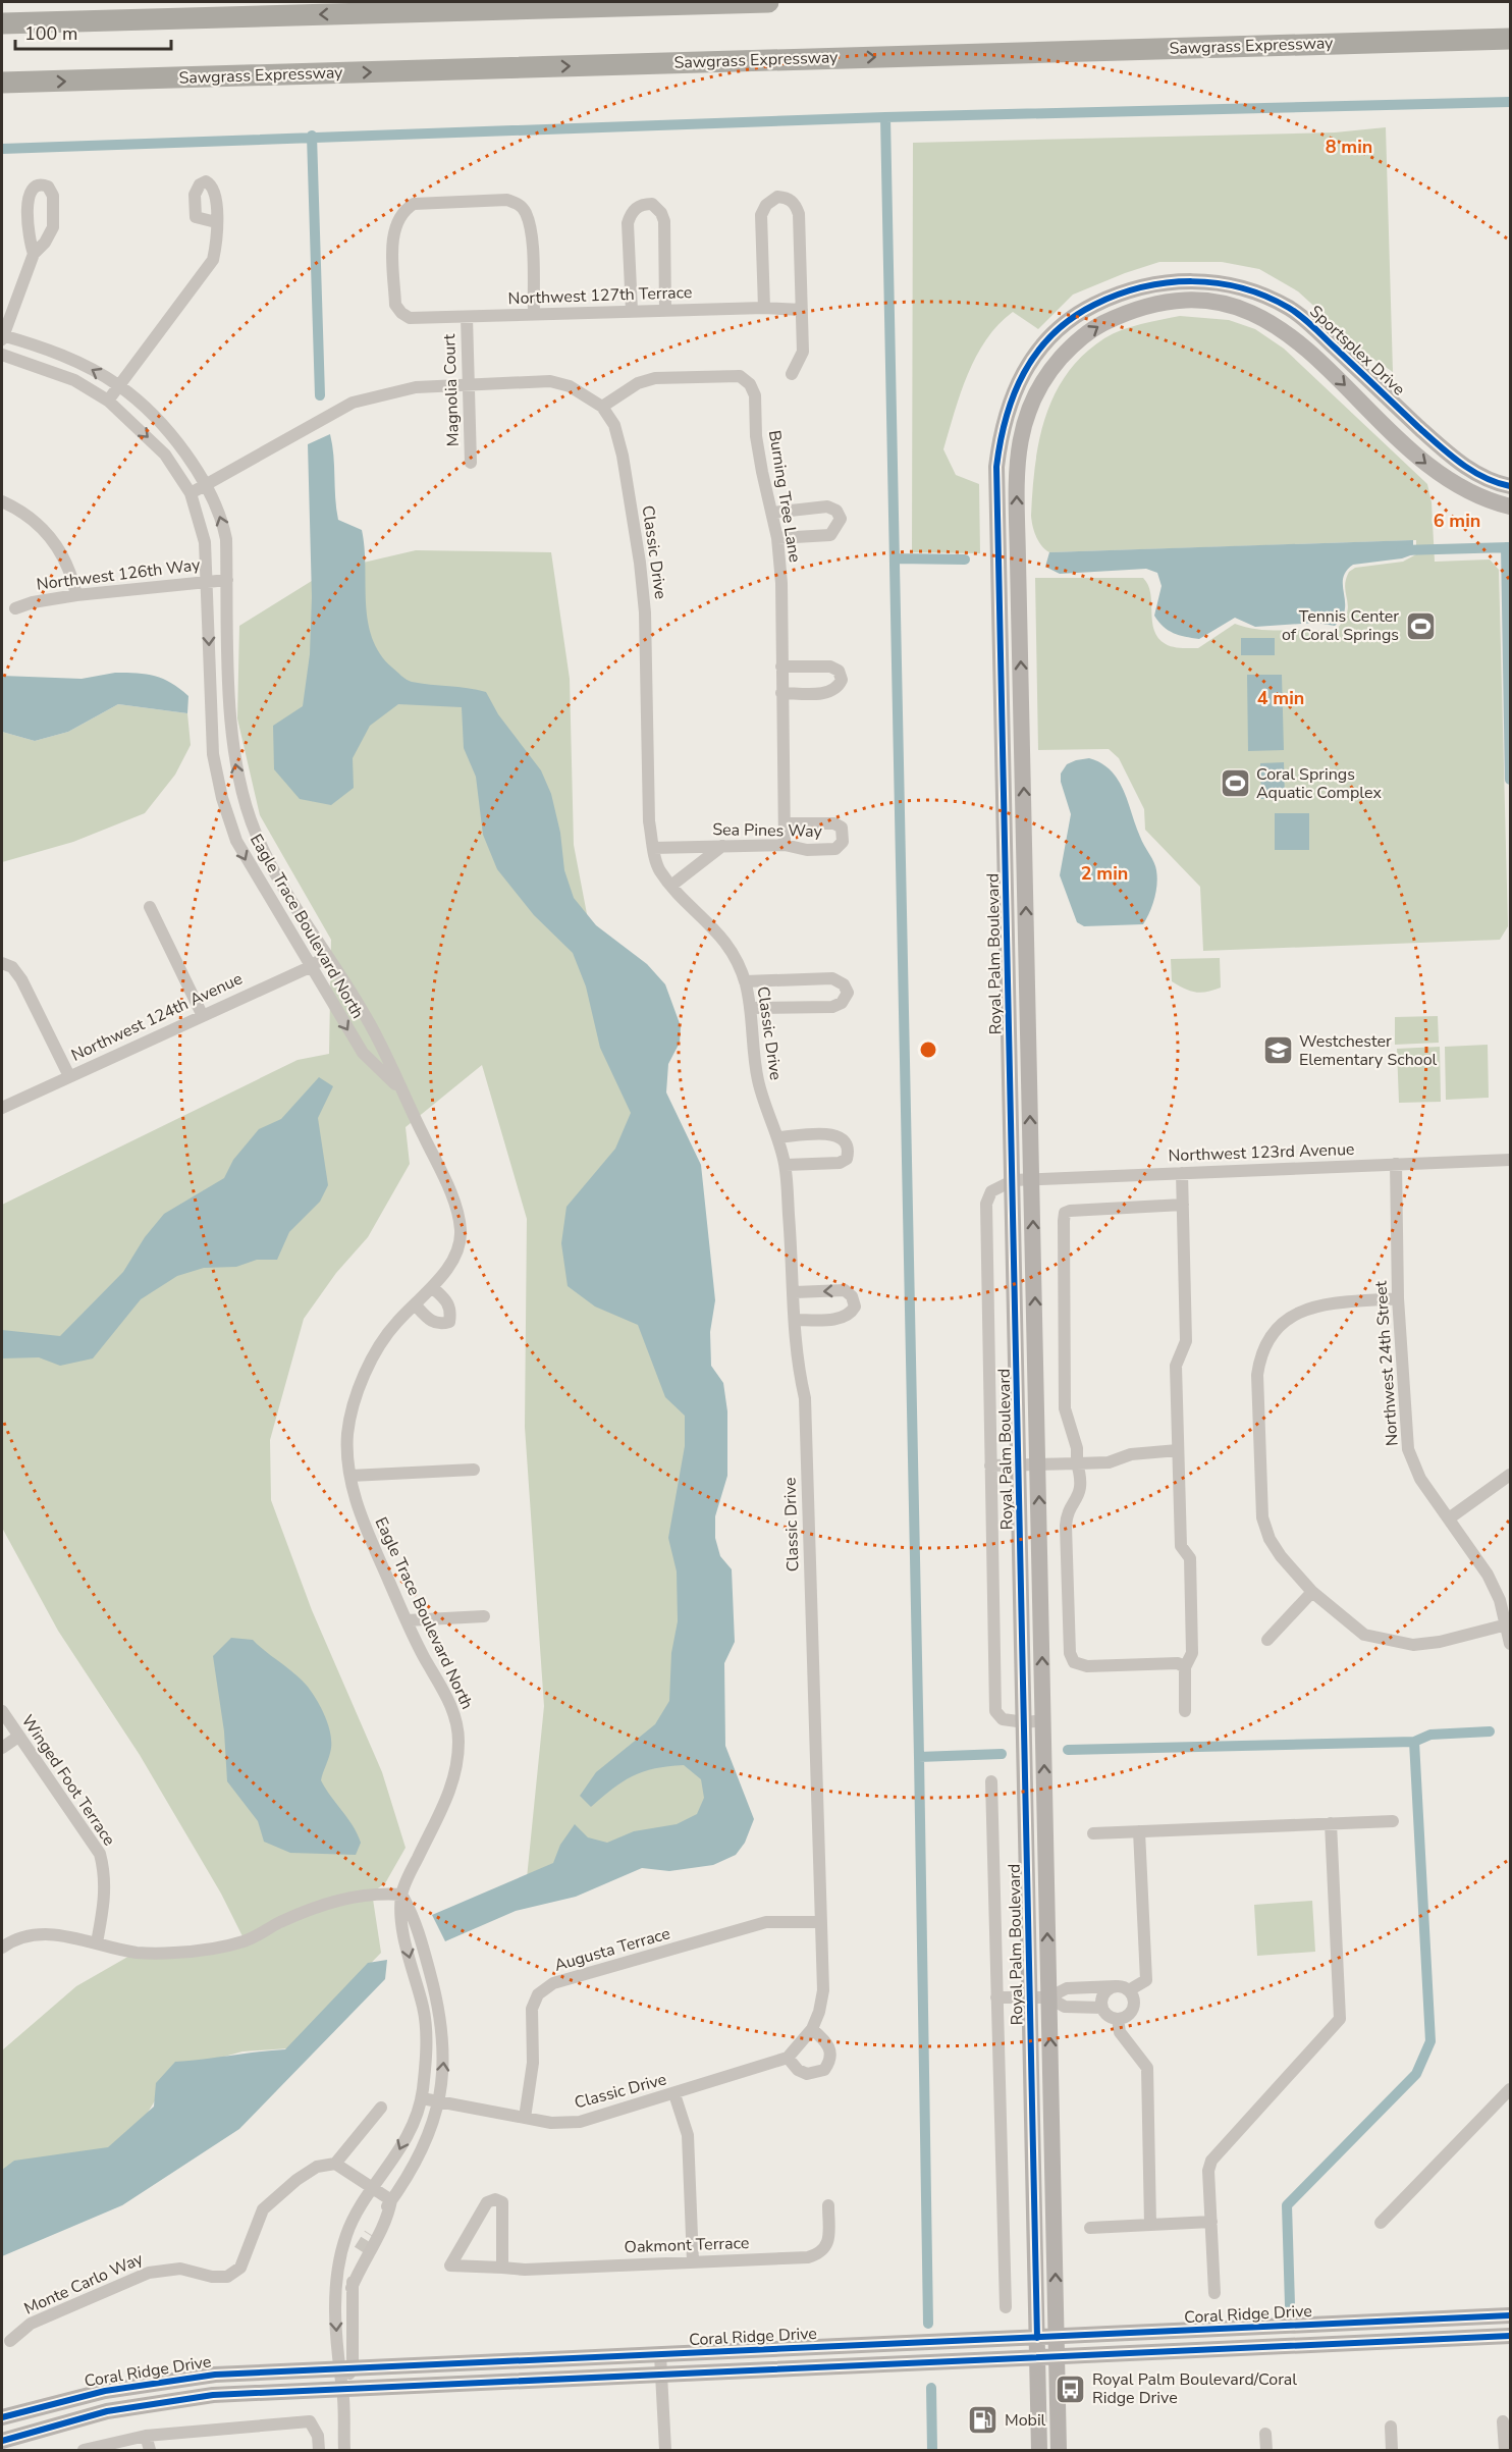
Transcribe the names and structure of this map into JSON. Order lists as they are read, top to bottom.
{
  "streets": {
    "highway": ["Sawgrass Expressway"],
    "street": [
      "Northwest 127th Terrace",
      "Sportsplex Drive",
      "Magnolia Court",
      "Burning Tree Lane",
      "Classic Drive",
      "Northwest 126th Way",
      "Sea Pines Way",
      "Eagle Trace Boulevard North",
      "Royal Palm Boulevard",
      "Northwest 124th Avenue",
      "Northwest 123rd Avenue",
      "Northwest 24th Street",
      "Winged Foot Terrace",
      "Augusta Terrace",
      "Oakmont Terrace",
      "Monte Carlo Way",
      "Coral Ridge Drive"
    ]
  },
  "crossings": [
    ["Northwest 127th Terrace", "Magnolia Court"],
    ["Sportsplex Drive", "Royal Palm Boulevard"],
    ["Magnolia Court", "Classic Drive"],
    ["Burning Tree Lane", "Classic Drive"],
    ["Burning Tree Lane", "Sea Pines Way"],
    ["Classic Drive", "Sea Pines Way"],
    ["Classic Drive", "Eagle Trace Boulevard North"],
    ["Classic Drive", "Augusta Terrace"],
    ["Northwest 126th Way", "Eagle Trace Boulevard North"],
    ["Eagle Trace Boulevard North", "Northwest 124th Avenue"],
    ["Eagle Trace Boulevard North", "Coral Ridge Drive"],
    ["Royal Palm Boulevard", "Northwest 123rd Avenue"],
    ["Royal Palm Boulevard", "Coral Ridge Drive"],
    ["Northwest 123rd Avenue", "Northwest 24th Street"]
  ],
  "places": {
    "sports": ["Tennis Center of Coral Springs", "Coral Springs Aquatic Complex"],
    "school or university": ["Westchester Elementary School"],
    "bus stop": ["Royal Palm Boulevard/Coral Ridge Drive"],
    "fuel station": ["Mobil"]
  },
  "scale_bar": "100 m",
  "rings": [
    "8 min",
    "6 min",
    "4 min",
    "2 min"
  ]
}
